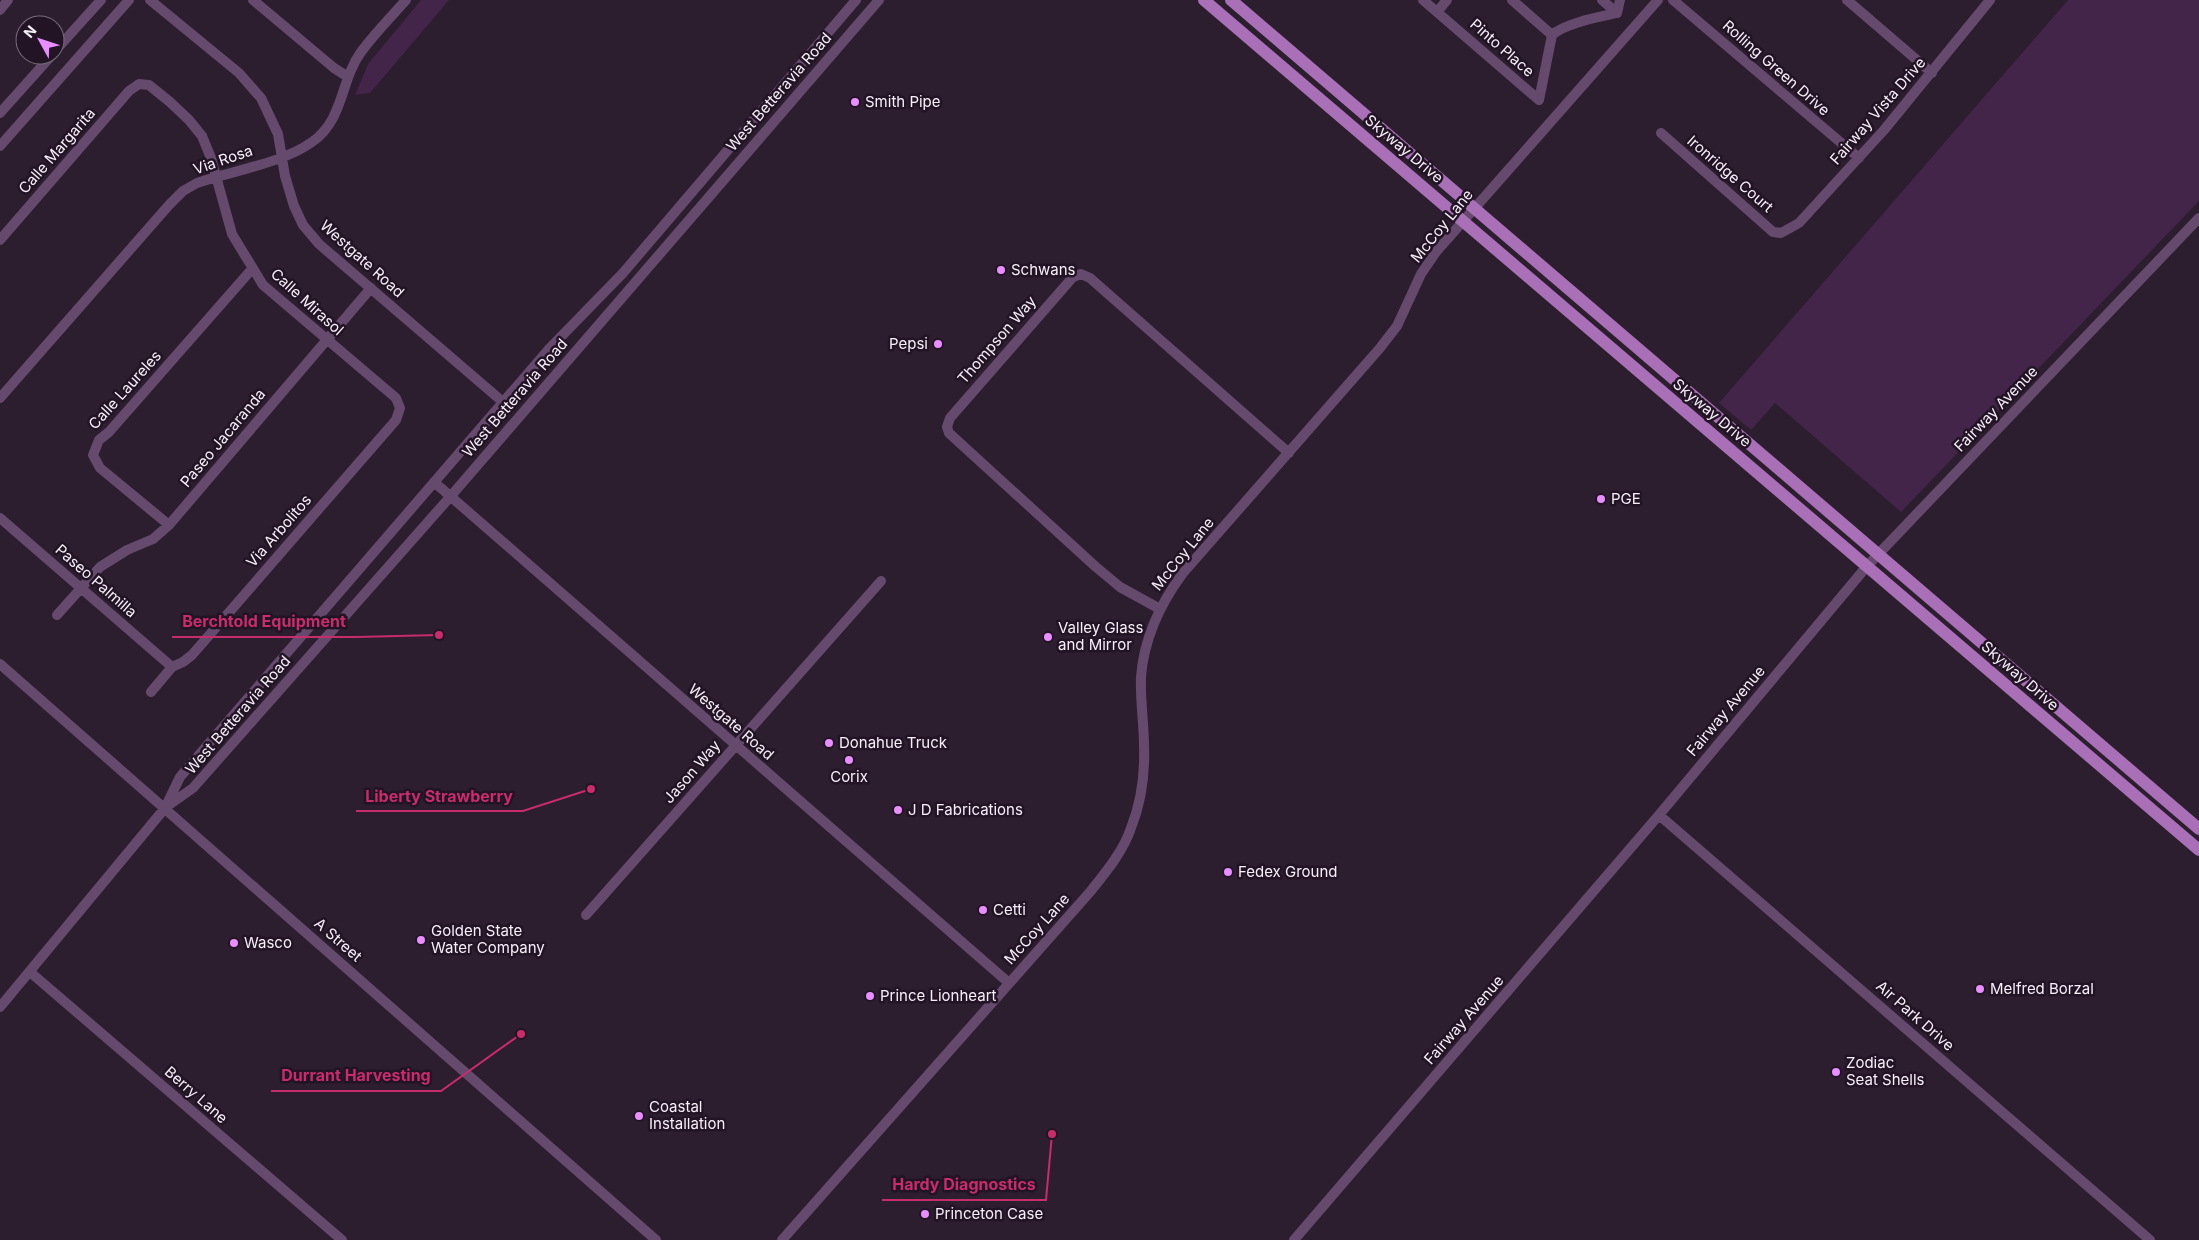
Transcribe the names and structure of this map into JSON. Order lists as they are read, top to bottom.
{
  "streets": {
    "main road": ["Skyway Drive"],
    "street": [
      "Pinto Place",
      "Rolling Green Drive",
      "West Betteravia Road",
      "Fairway Vista Drive",
      "Calle Margarita",
      "Via Rosa",
      "Ironridge Court",
      "McCoy Lane",
      "Westgate Road",
      "Calle Mirasol",
      "Thompson Way",
      "Calle Laureles",
      "Fairway Avenue",
      "Paseo Jacaranda",
      "Via Arbolitos",
      "Paseo Palmilla",
      "Jason Way",
      "A Street",
      "Air Park Drive",
      "Berry Lane"
    ]
  },
  "crossings": [
    ["Rolling Green Drive", "Fairway Vista Drive"],
    ["West Betteravia Road", "Westgate Road"],
    ["West Betteravia Road", "A Street"],
    ["West Betteravia Road", "Berry Lane"],
    ["Fairway Vista Drive", "Ironridge Court"],
    ["Skyway Drive", "McCoy Lane"],
    ["Skyway Drive", "Fairway Avenue"],
    ["Calle Margarita", "Calle Mirasol"],
    ["Via Rosa", "Westgate Road"],
    ["Via Rosa", "Calle Mirasol"],
    ["McCoy Lane", "Westgate Road"],
    ["McCoy Lane", "Thompson Way"],
    ["Westgate Road", "Paseo Jacaranda"],
    ["Westgate Road", "Jason Way"],
    ["Calle Mirasol", "Calle Laureles"],
    ["Calle Mirasol", "Paseo Jacaranda"],
    ["Calle Mirasol", "Via Arbolitos"],
    ["Calle Laureles", "Paseo Jacaranda"],
    ["Fairway Avenue", "Air Park Drive"],
    ["Paseo Jacaranda", "Paseo Palmilla"],
    ["Via Arbolitos", "Paseo Palmilla"]
  ],
  "places": [
    "Smith Pipe",
    "Schwans",
    "Pepsi",
    "PGE",
    "Berchtold Equipment",
    "Valley Glass and Mirror",
    "Donahue Truck",
    "Corix",
    "Liberty Strawberry",
    "J D Fabrications",
    "Fedex Ground",
    "Cetti",
    "Golden State Water Company",
    "Wasco",
    "Melfred Borzal",
    "Prince Lionheart",
    "Durrant Harvesting",
    "Zodiac Seat Shells",
    "Coastal Installation",
    "Hardy Diagnostics",
    "Princeton Case"
  ],
  "north": "top left"
}
